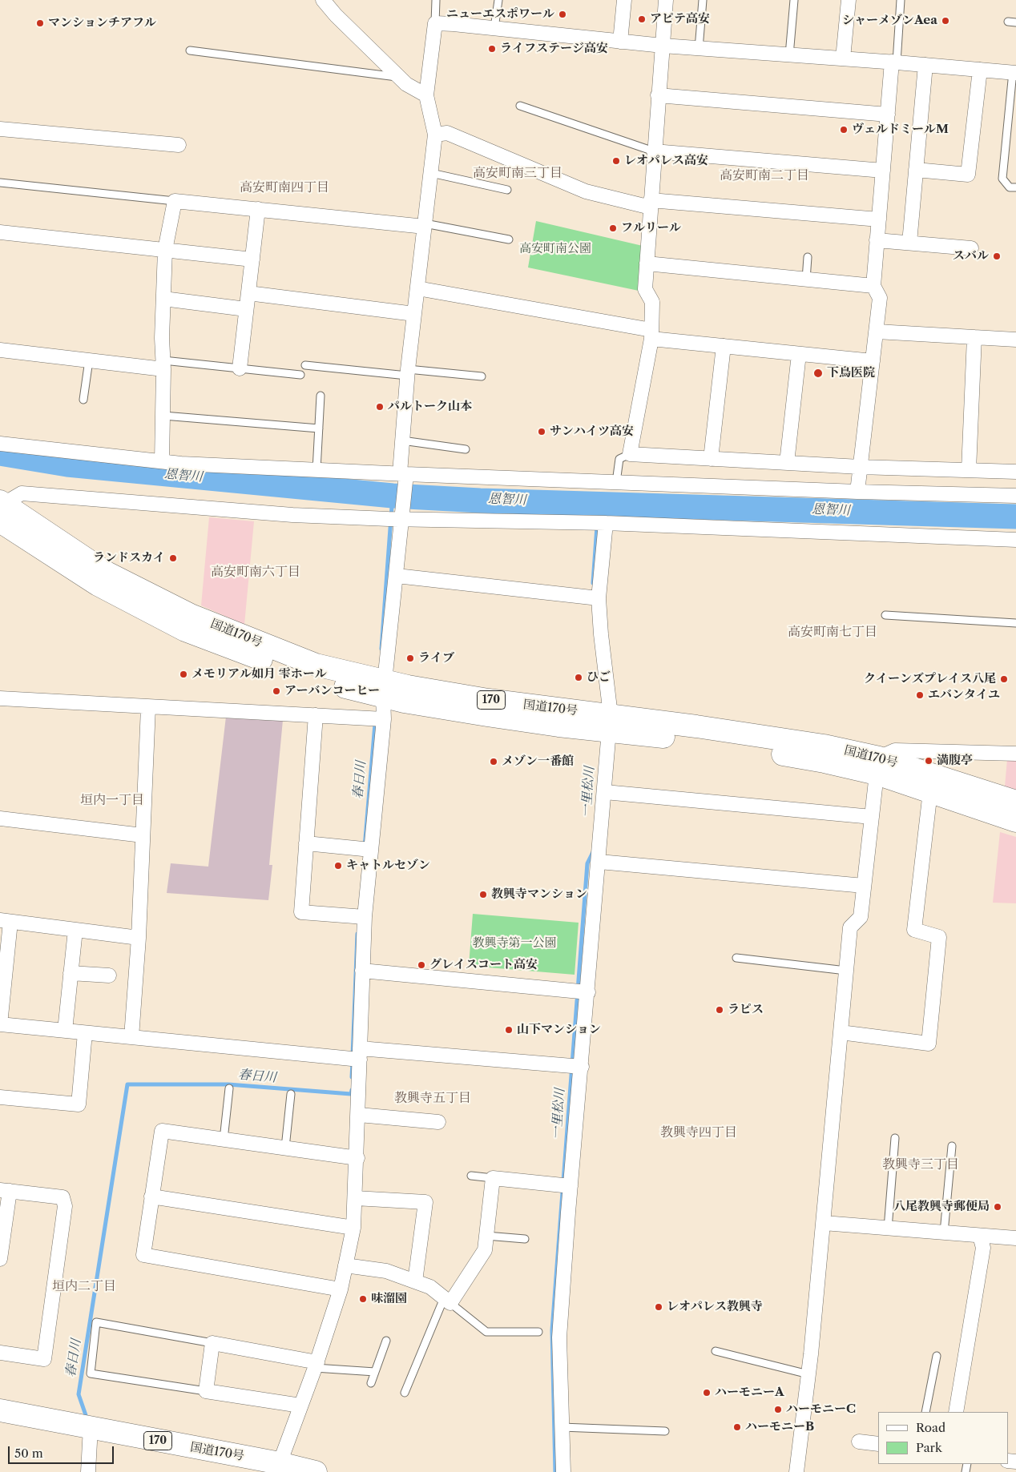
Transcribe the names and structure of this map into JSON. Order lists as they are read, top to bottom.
{
  "streets": {
    "highway": ["国道170号", "170"]
  },
  "districts": [
    "高安町南三丁目",
    "高安町南二丁目",
    "高安町南四丁目",
    "高安町南六丁目",
    "高安町南七丁目",
    "垣内一丁目",
    "教興寺五丁目",
    "教興寺四丁目",
    "教興寺三丁目",
    "垣内二丁目"
  ],
  "water": ["恩智川", "春日川", "一里松川"],
  "parks": ["高安町南公園", "教興寺第一公園"],
  "places": [
    "ニューエスポワール",
    "アピテ高安",
    "シャーメゾンAea",
    "マンションチアフル",
    "ライフステージ高安",
    "ヴェルドミールM",
    "レオパレス高安",
    "フルリール",
    "スバル",
    "下鳥医院",
    "パルトーク山本",
    "サンハイツ高安",
    "ランドスカイ",
    "ライブ",
    "メモリアル如月 雫ホール",
    "ひご",
    "クイーンズプレイス八尾",
    "アーバンコーヒー",
    "エバンタイユ",
    "満腹亭",
    "メゾン一番館",
    "キャトルセゾン",
    "教興寺マンション",
    "グレイスコート高安",
    "ラピス",
    "山下マンション",
    "八尾教興寺郵便局",
    "味溜園",
    "レオパレス教興寺",
    "ハーモニーA",
    "ハーモニーC",
    "ハーモニーB"
  ],
  "legend": ["Road", "Park"],
  "scale_bar": "50 m"
}
